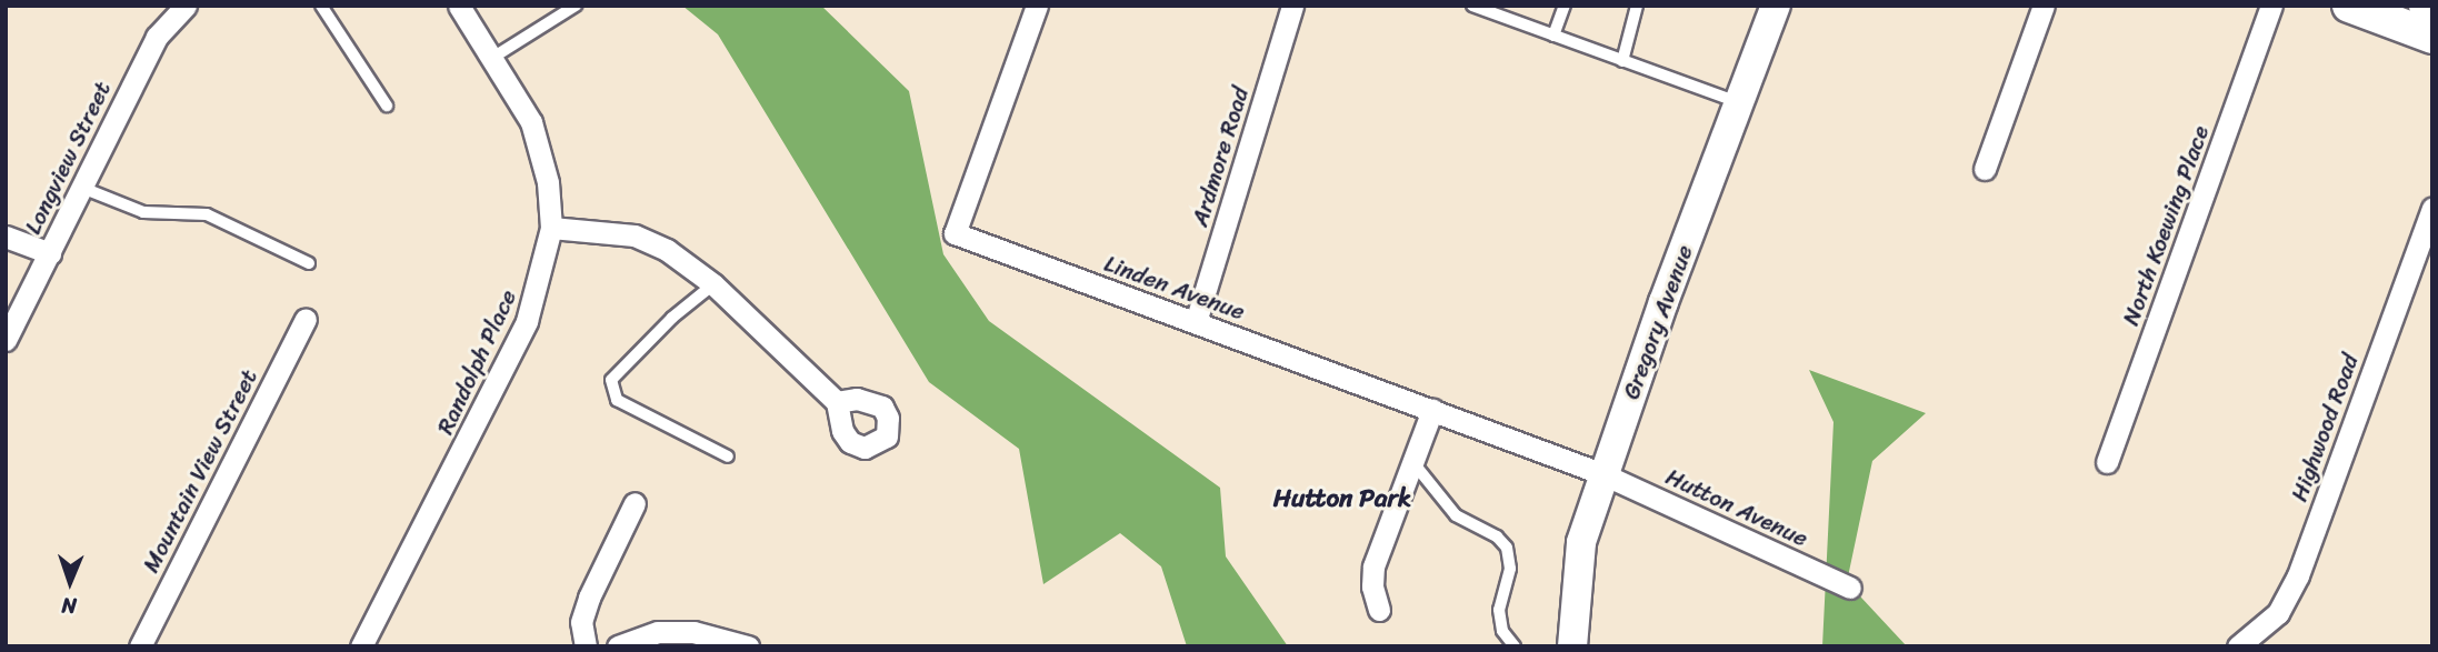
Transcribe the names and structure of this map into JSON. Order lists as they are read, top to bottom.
{
  "streets": {
    "main road": ["Gregory Avenue"],
    "street": [
      "Ardmore Road",
      "Longview Street",
      "North Koewing Place",
      "Linden Avenue",
      "Randolph Place",
      "Highwood Road",
      "Mountain View Street",
      "Hutton Avenue"
    ]
  },
  "crossings": [
    ["Ardmore Road", "Linden Avenue"],
    ["Linden Avenue", "Gregory Avenue"],
    ["Linden Avenue", "Hutton Avenue"],
    ["Gregory Avenue", "Hutton Avenue"]
  ],
  "districts": ["Hutton Park"],
  "north": "bottom"
}
